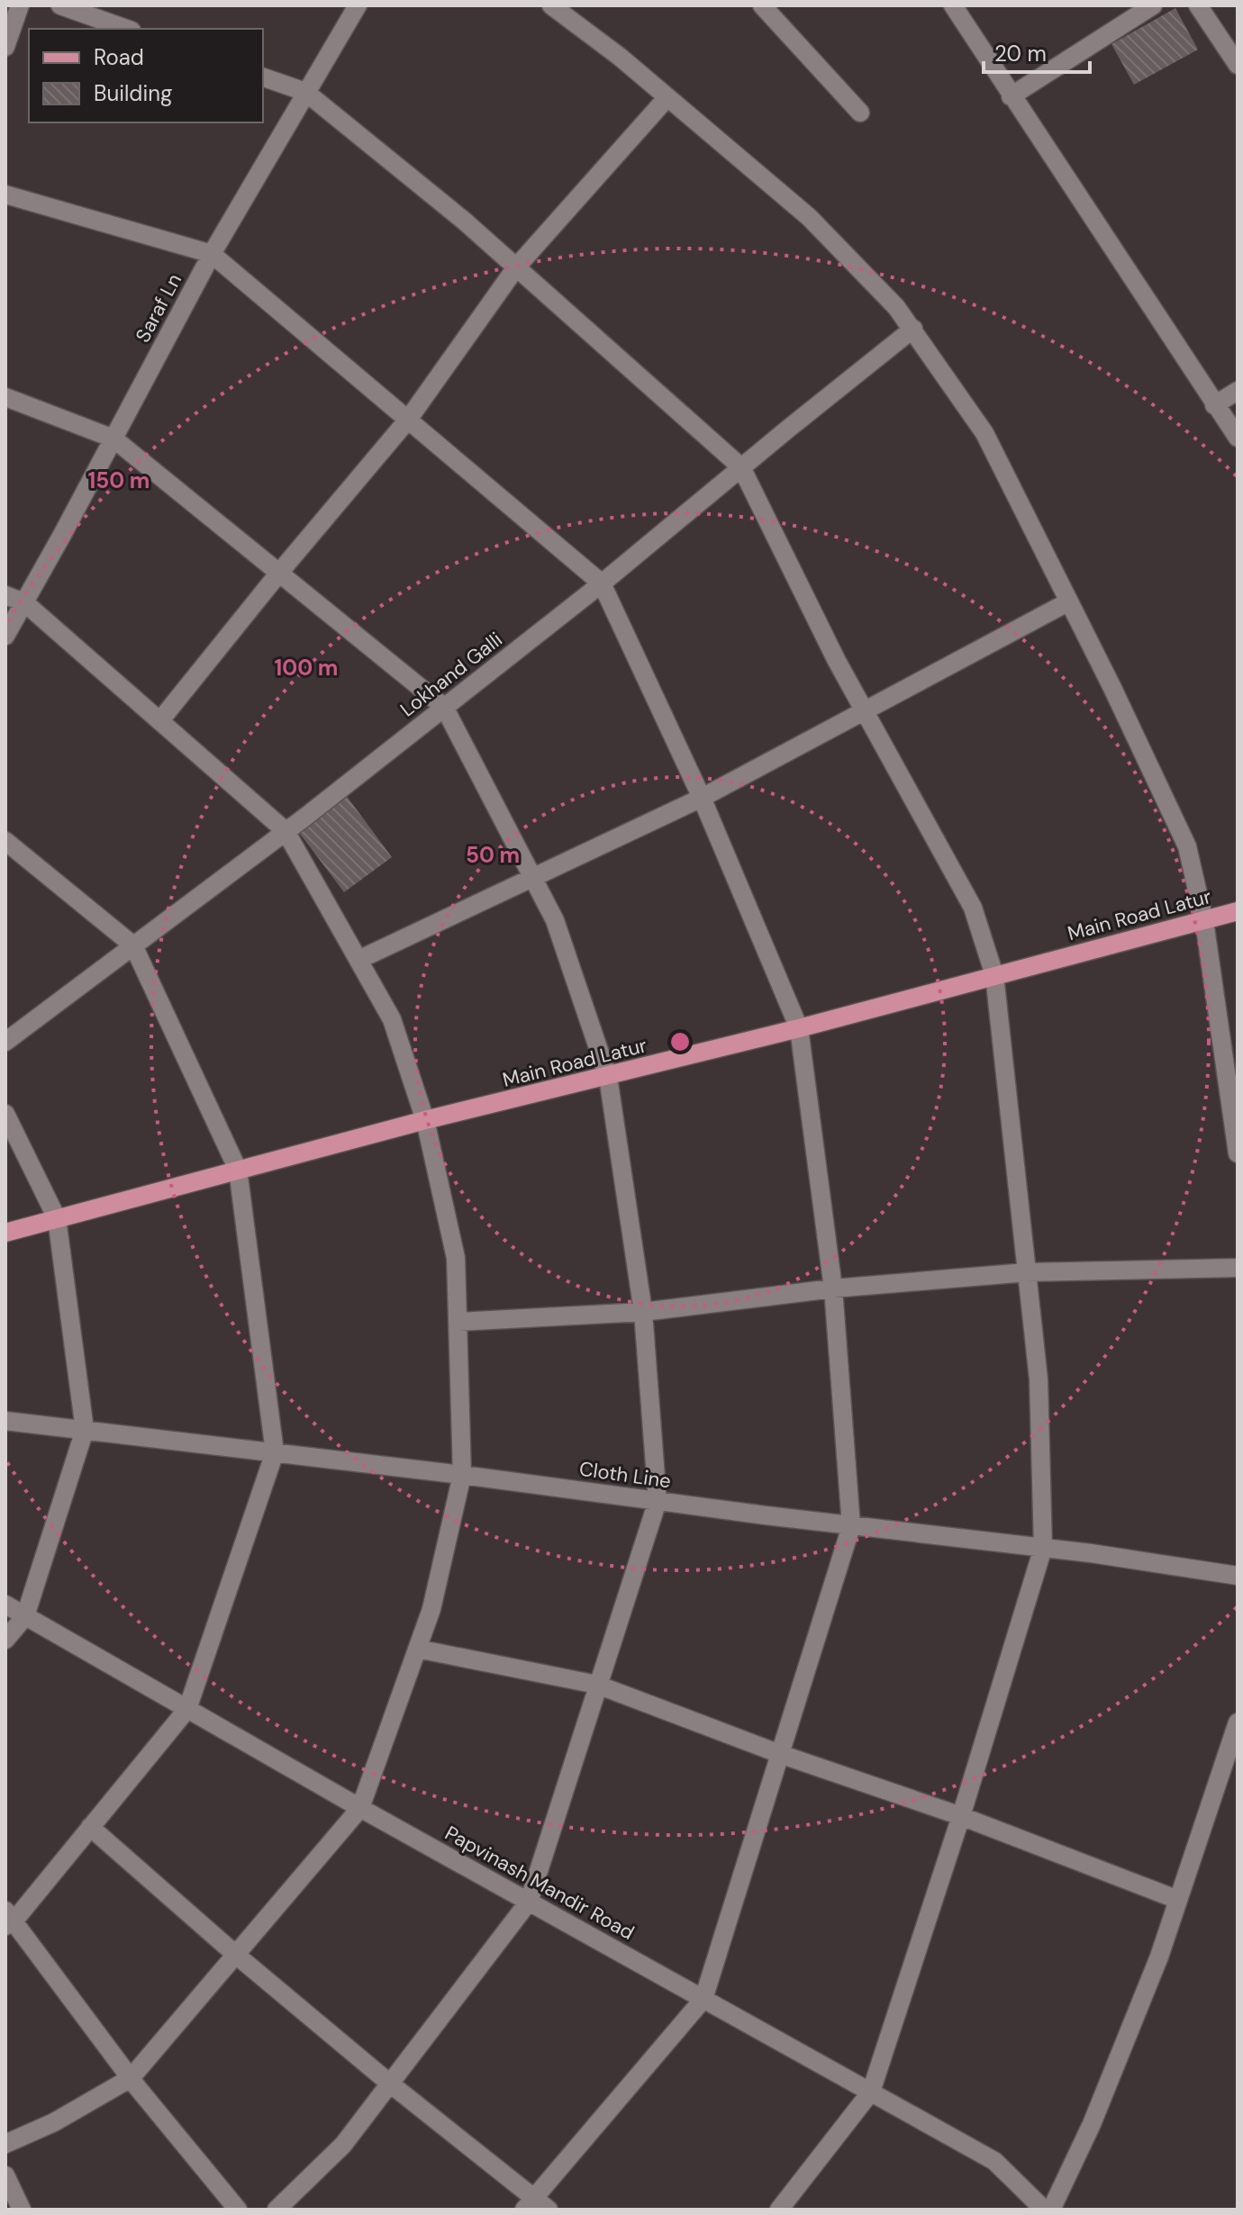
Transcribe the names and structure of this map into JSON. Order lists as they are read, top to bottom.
{
  "streets": {
    "main road": ["Main Road Latur"],
    "street": [
      "Saraf Ln",
      "Lokhand Galli",
      "Cloth Line",
      "Papvinash Mandir Road"
    ]
  },
  "legend": ["Road", "Building"],
  "scale_bar": "20 m",
  "rings": ["150 m", "100 m", "50 m"]
}
